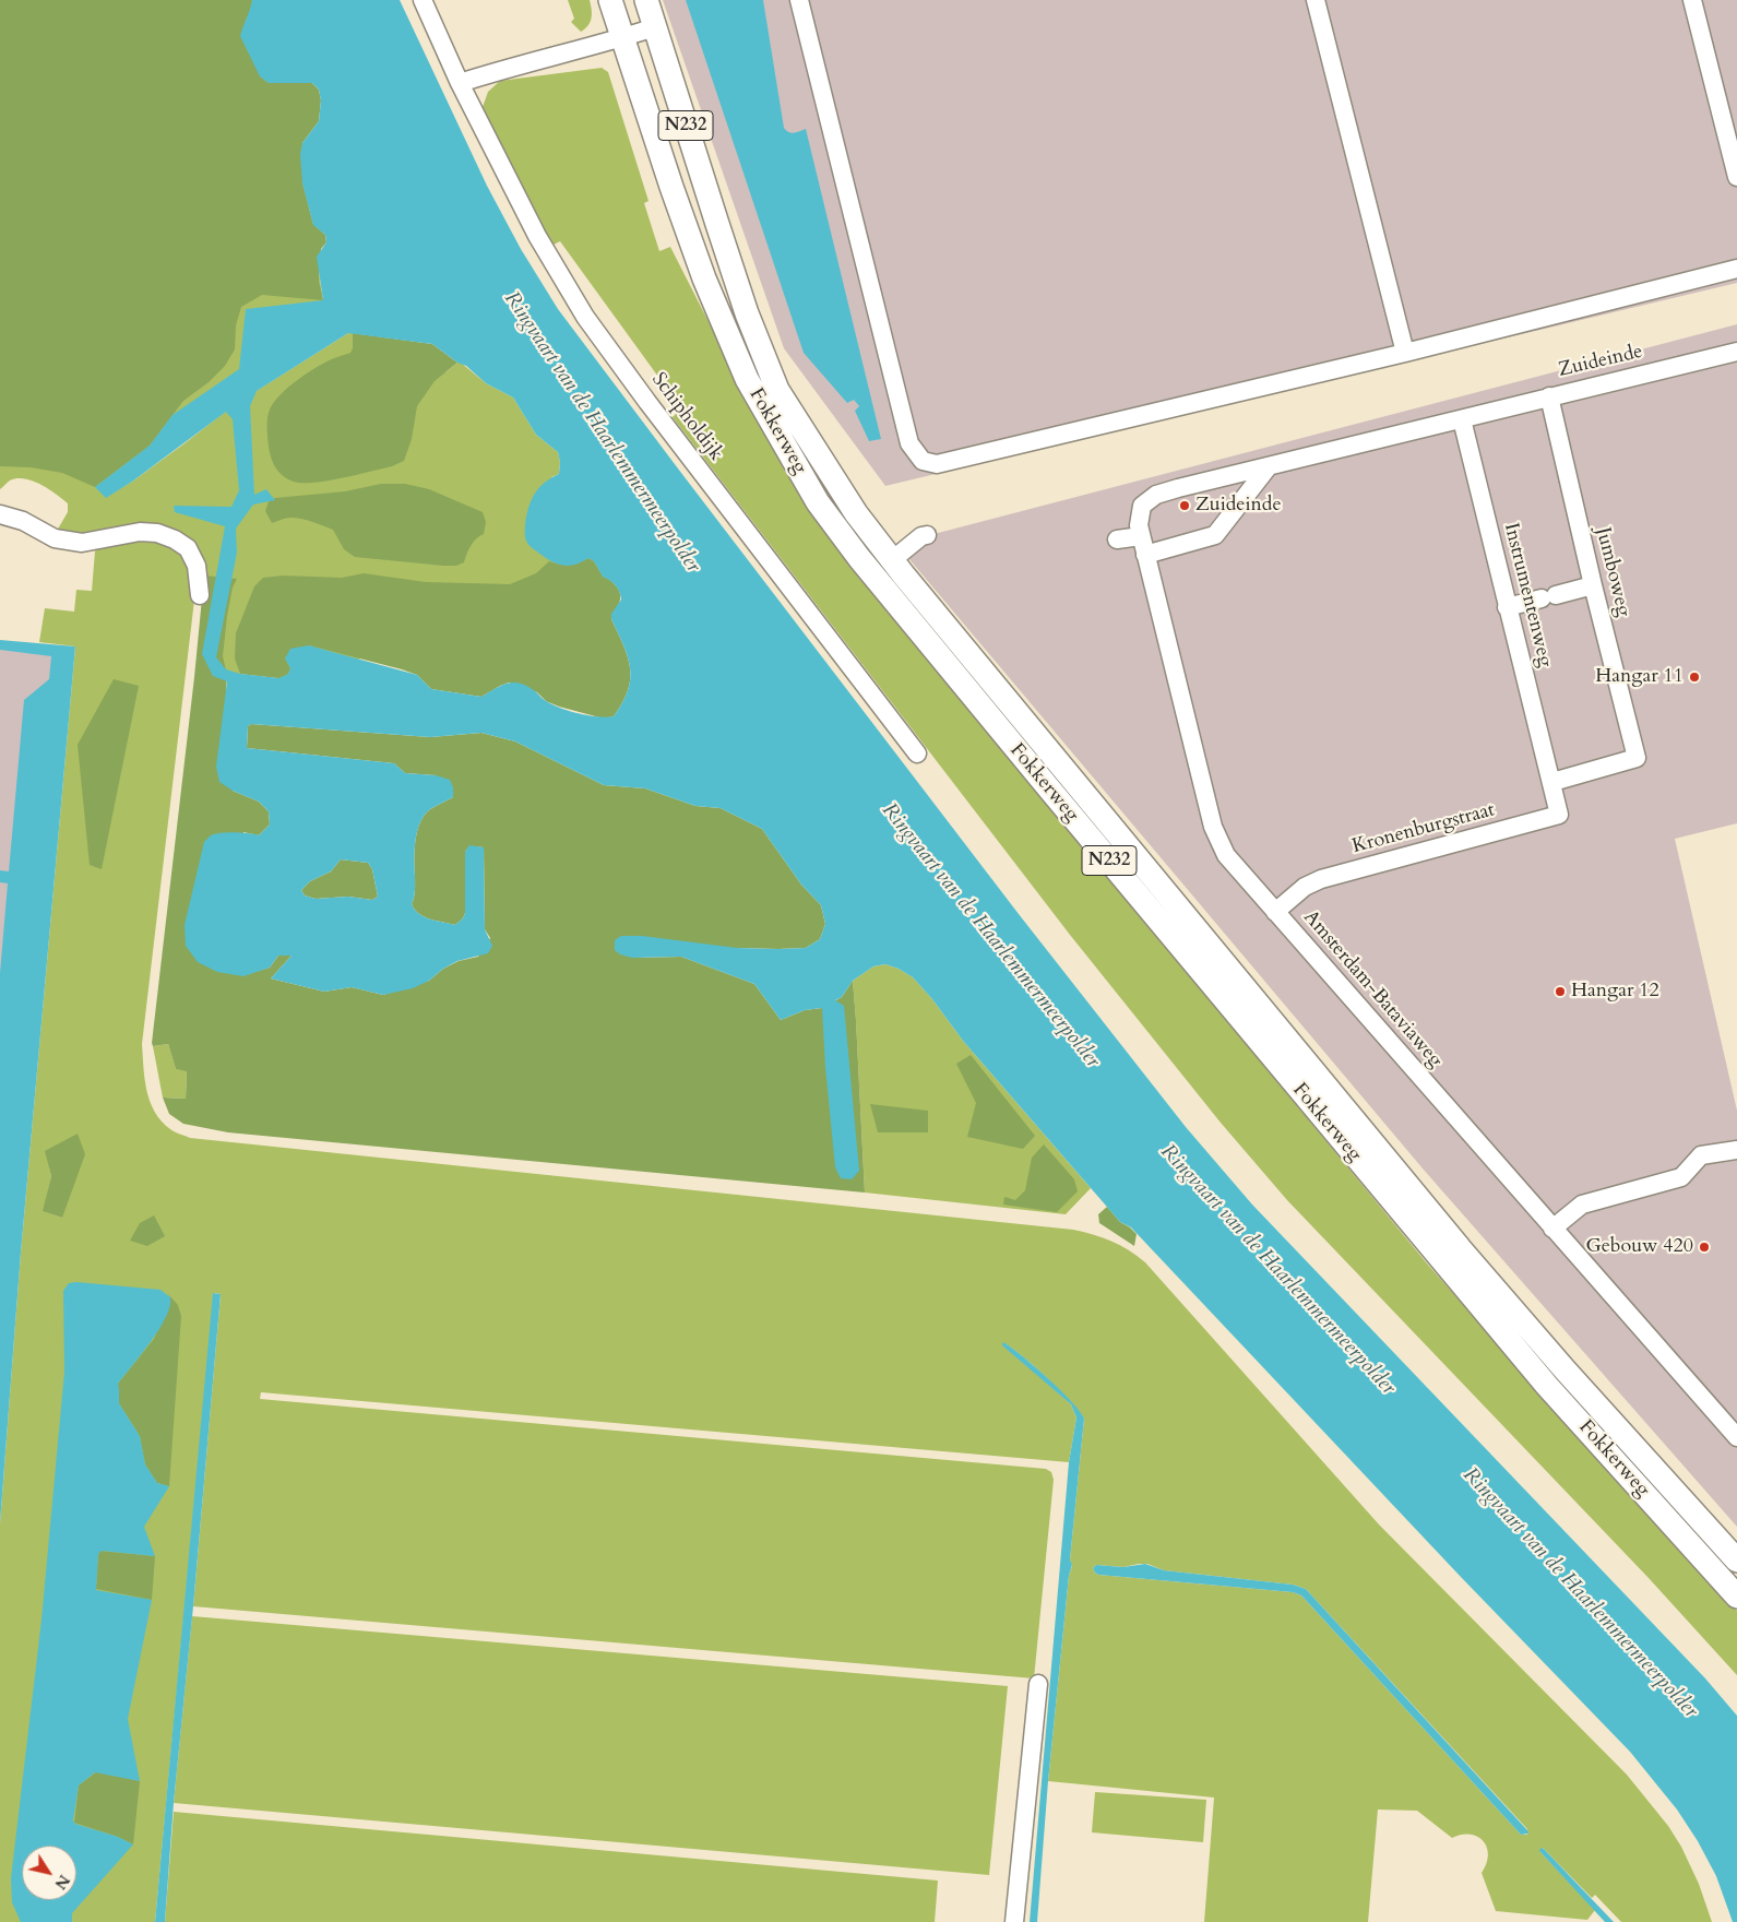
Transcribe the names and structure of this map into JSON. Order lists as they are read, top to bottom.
{
  "streets": {
    "main road": ["N232", "Fokkerweg"],
    "street": [
      "Zuideinde",
      "Schipholdijk",
      "Jumboweg",
      "Instrumentenweg",
      "Kronenburgstraat",
      "Amsterdam-Bataviaweg"
    ]
  },
  "crossings": [
    ["Zuideinde", "Jumboweg"],
    ["Zuideinde", "Instrumentenweg"],
    ["Zuideinde", "Amsterdam-Bataviaweg"],
    ["Jumboweg", "Instrumentenweg"],
    ["Jumboweg", "Kronenburgstraat"],
    ["Instrumentenweg", "Kronenburgstraat"],
    ["Kronenburgstraat", "Amsterdam-Bataviaweg"]
  ],
  "water": ["Ringvaart van de Haarlemmermeerpolder"],
  "places": [
    "Zuideinde",
    "Hangar 11",
    "Hangar 12",
    "Gebouw 420"
  ],
  "north": "bottom right"
}
